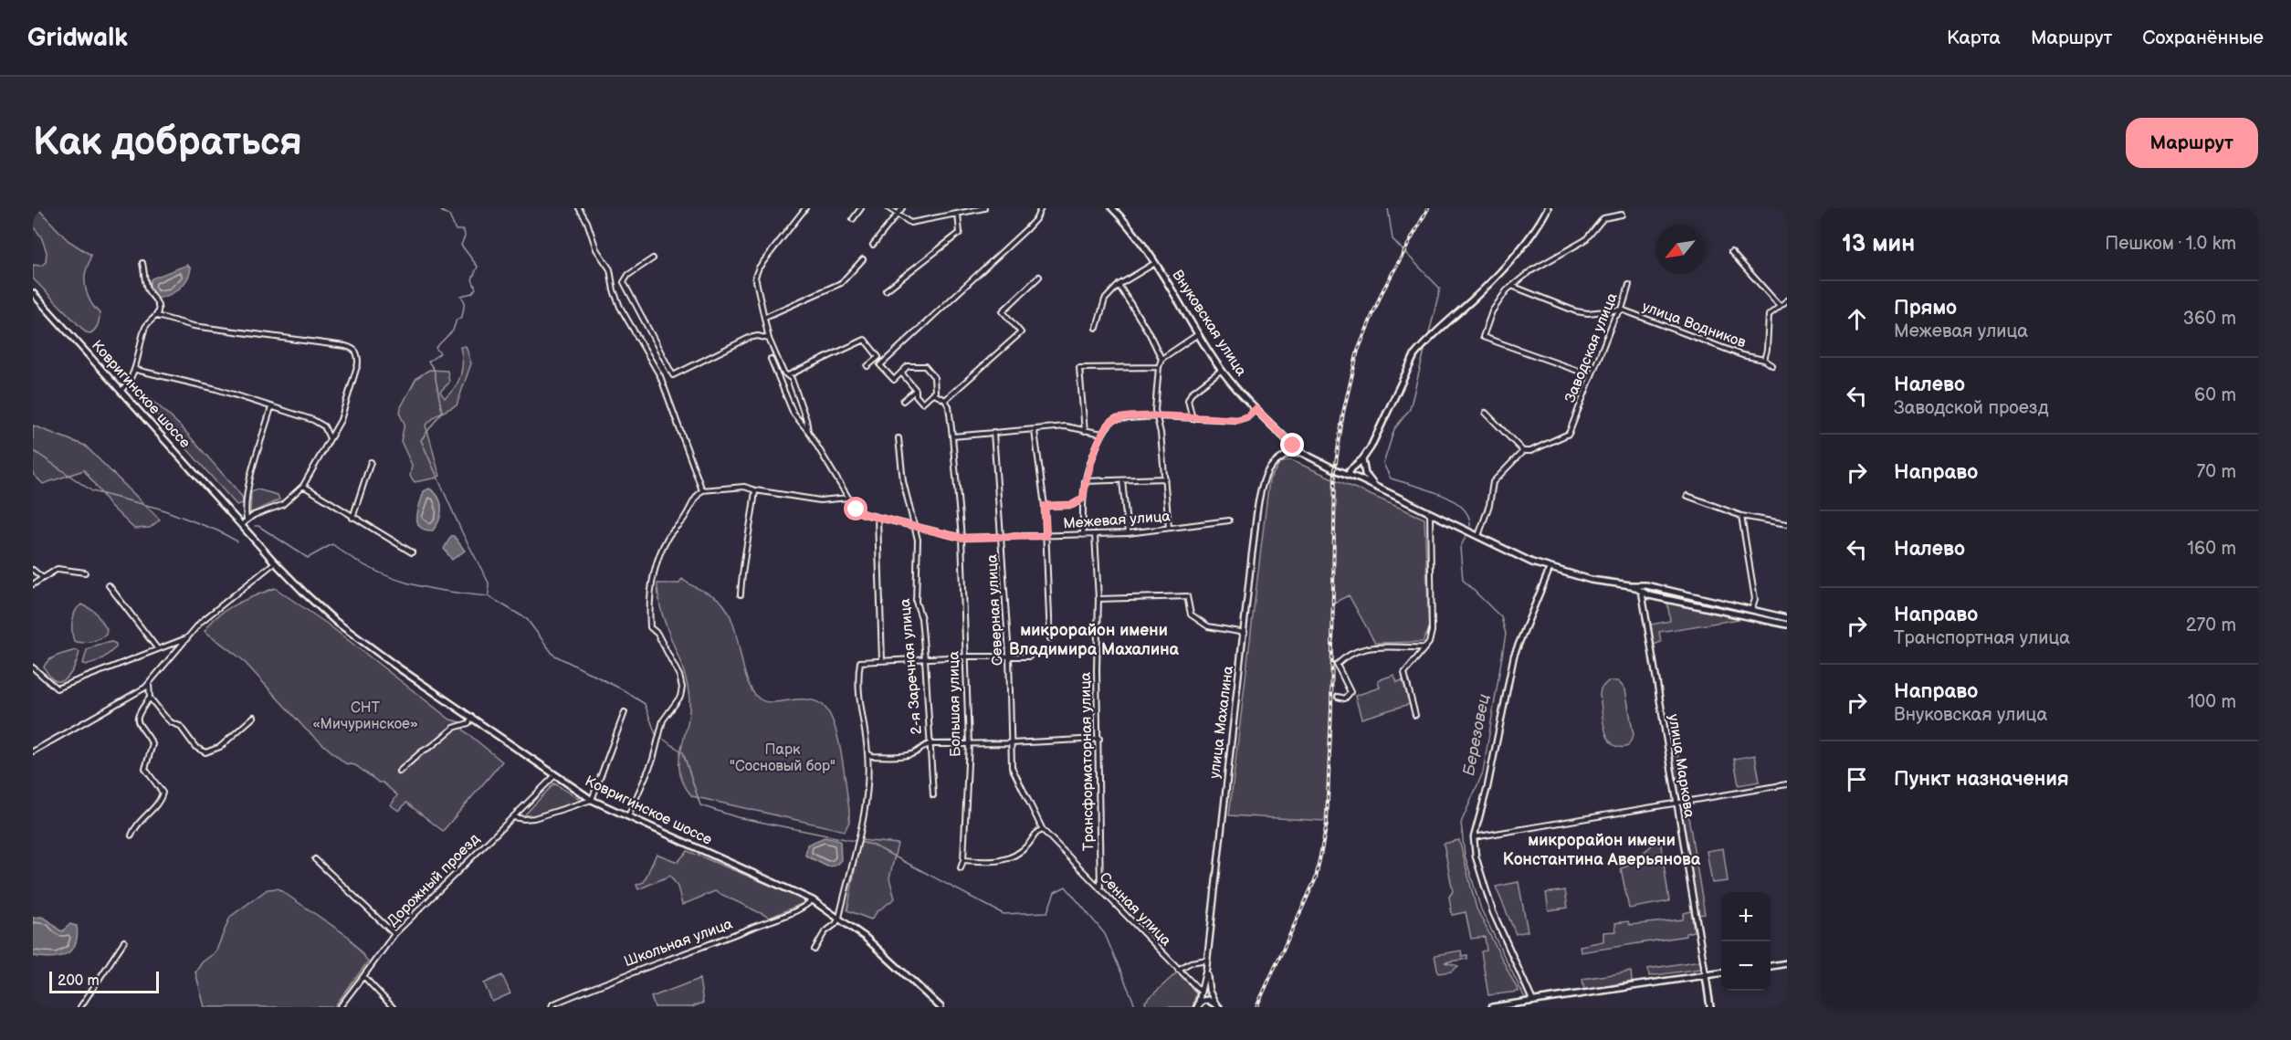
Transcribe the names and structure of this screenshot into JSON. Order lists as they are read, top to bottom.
{
  "streets": {
    "main road": ["Внуковская улица", "Ковригинское шоссе"],
    "street": [
      "улица Водников",
      "Заводская улица",
      "Межевая улица",
      "Северная улица",
      "2-я Заречная улица",
      "Большая улица",
      "улица Махалина",
      "Трансформаторная улица",
      "улица Маркова",
      "Дорожный проезд",
      "Сенная улица",
      "Школьная улица"
    ]
  },
  "crossings": [
    ["Внуковская улица", "улица Махалина"],
    ["улица Водников", "Заводская улица"],
    ["Ковригинское шоссе", "Дорожный проезд"],
    ["Ковригинское шоссе", "Школьная улица"],
    ["Межевая улица", "Северная улица"],
    ["Межевая улица", "2-я Заречная улица"],
    ["Межевая улица", "Большая улица"],
    ["Межевая улица", "Трансформаторная улица"],
    ["Северная улица", "Сенная улица"],
    ["улица Махалина", "Сенная улица"],
    ["Трансформаторная улица", "Сенная улица"]
  ],
  "districts": ["микрорайон имени Владимира Махалина", "микрорайон имени Константина Аверьянова"],
  "water": ["Березовец"],
  "parks": ["СНТ «Мичуринское»", "Парк \"Сосновый бор\""],
  "scale_bar": "200 m",
  "north": "bottom left",
  "page": {
    "header": "Gridwalk",
    "nav": ["Карта", "Маршрут", "Сохранённые"],
    "buttons": "Маршрут",
    "title": "Как добраться",
    "heading": ["13 мин", "Пешком · 1.0 km"],
    "list": [
      ["Прямо", "Межевая улица", "360 m"],
      ["Налево", "Заводской проезд", "60 m"],
      ["Направо", "70 m"],
      ["Налево", "160 m"],
      ["Направо", "Транспортная улица", "270 m"],
      ["Направо", "Внуковская улица", "100 m"],
      "Пункт назначения"
    ],
    "map_buttons": ["+", "−"],
    "scale": "200 m"
  }
}
